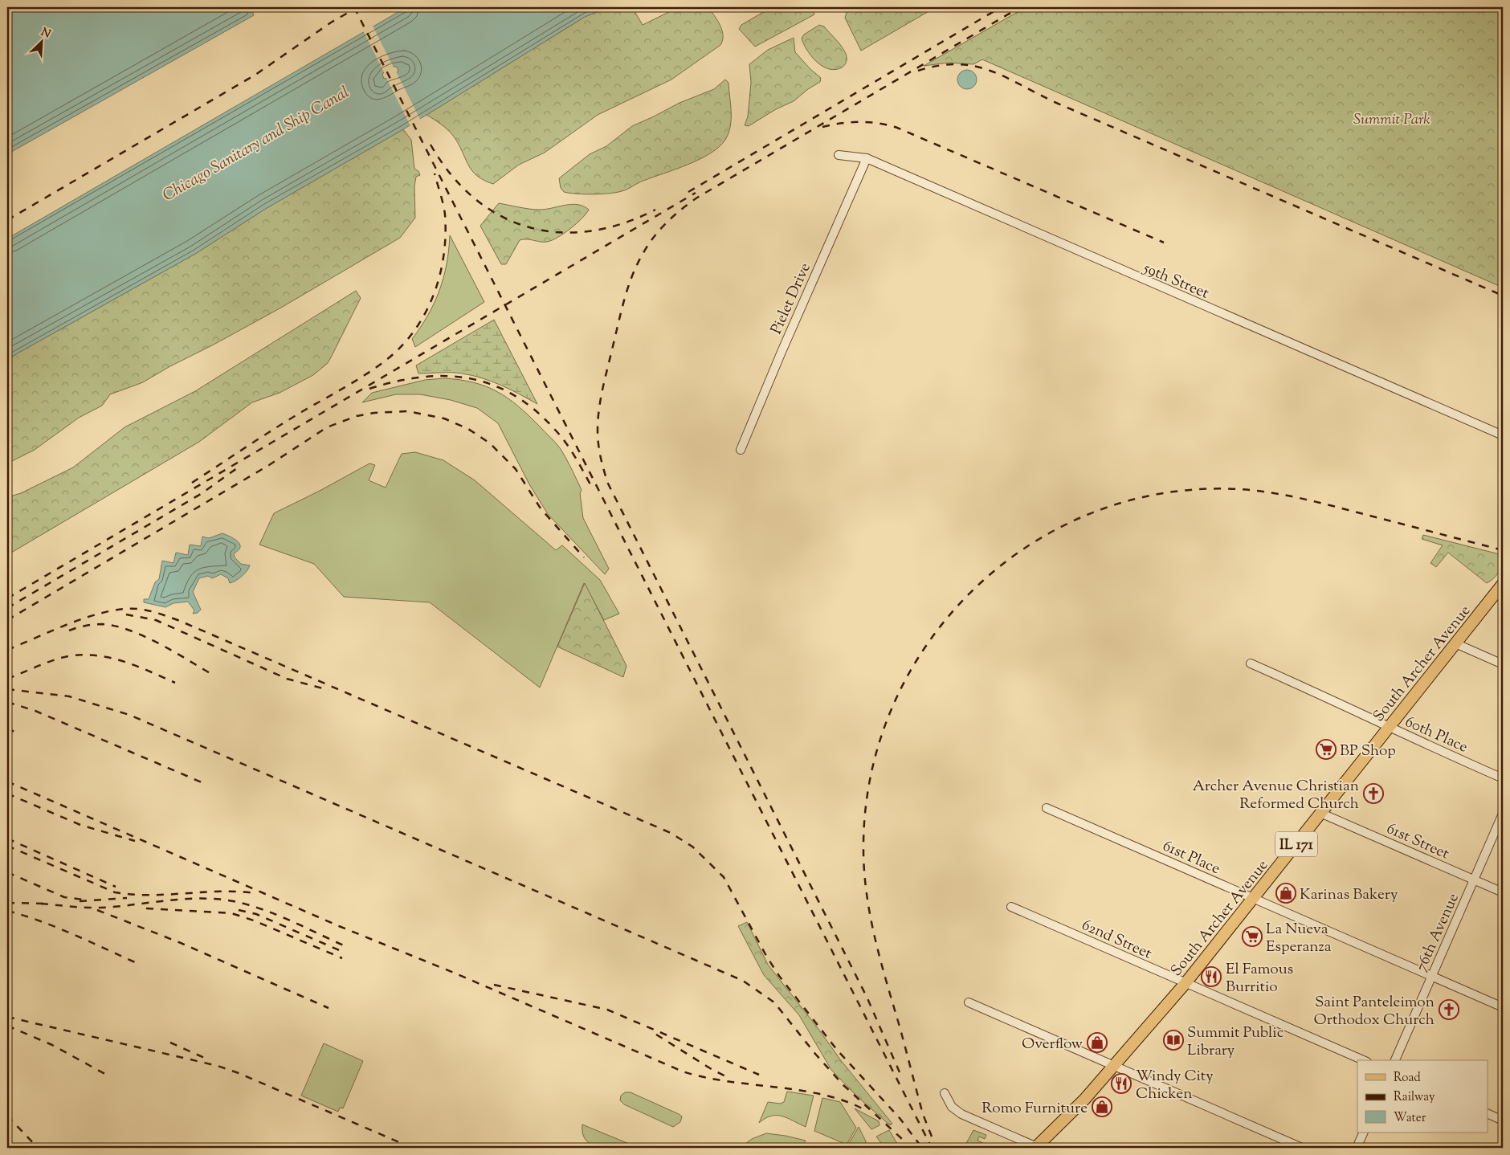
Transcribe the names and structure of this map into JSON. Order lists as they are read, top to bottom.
{
  "streets": {
    "main road": ["South Archer Avenue", "IL 171"],
    "street": [
      "59th Street",
      "Pielet Drive",
      "60th Place",
      "61st Street",
      "61st Place",
      "76th Avenue",
      "62nd Street"
    ]
  },
  "crossings": [
    ["59th Street", "Pielet Drive"],
    ["South Archer Avenue", "60th Place"],
    ["South Archer Avenue", "61st Street"],
    ["South Archer Avenue", "61st Place"],
    ["South Archer Avenue", "62nd Street"],
    ["61st Street", "76th Avenue"],
    ["61st Place", "76th Avenue"]
  ],
  "water": ["Chicago Sanitary and Ship Canal"],
  "parks": ["Summit Park"],
  "places": {
    "supermarket": ["BP Shop", "La Nueva Esperanza"],
    "church": ["Archer Avenue Christian Reformed Church", "Saint Panteleimon Orthodox Church"],
    "shop": ["Karinas Bakery", "Overflow", "Romo Furniture"],
    "restaurant": ["El Famous Burritio", "Windy City Chicken"],
    "library": ["Summit Public Library"]
  },
  "legend": ["Road", "Railway", "Water"],
  "north": "top right"
}
